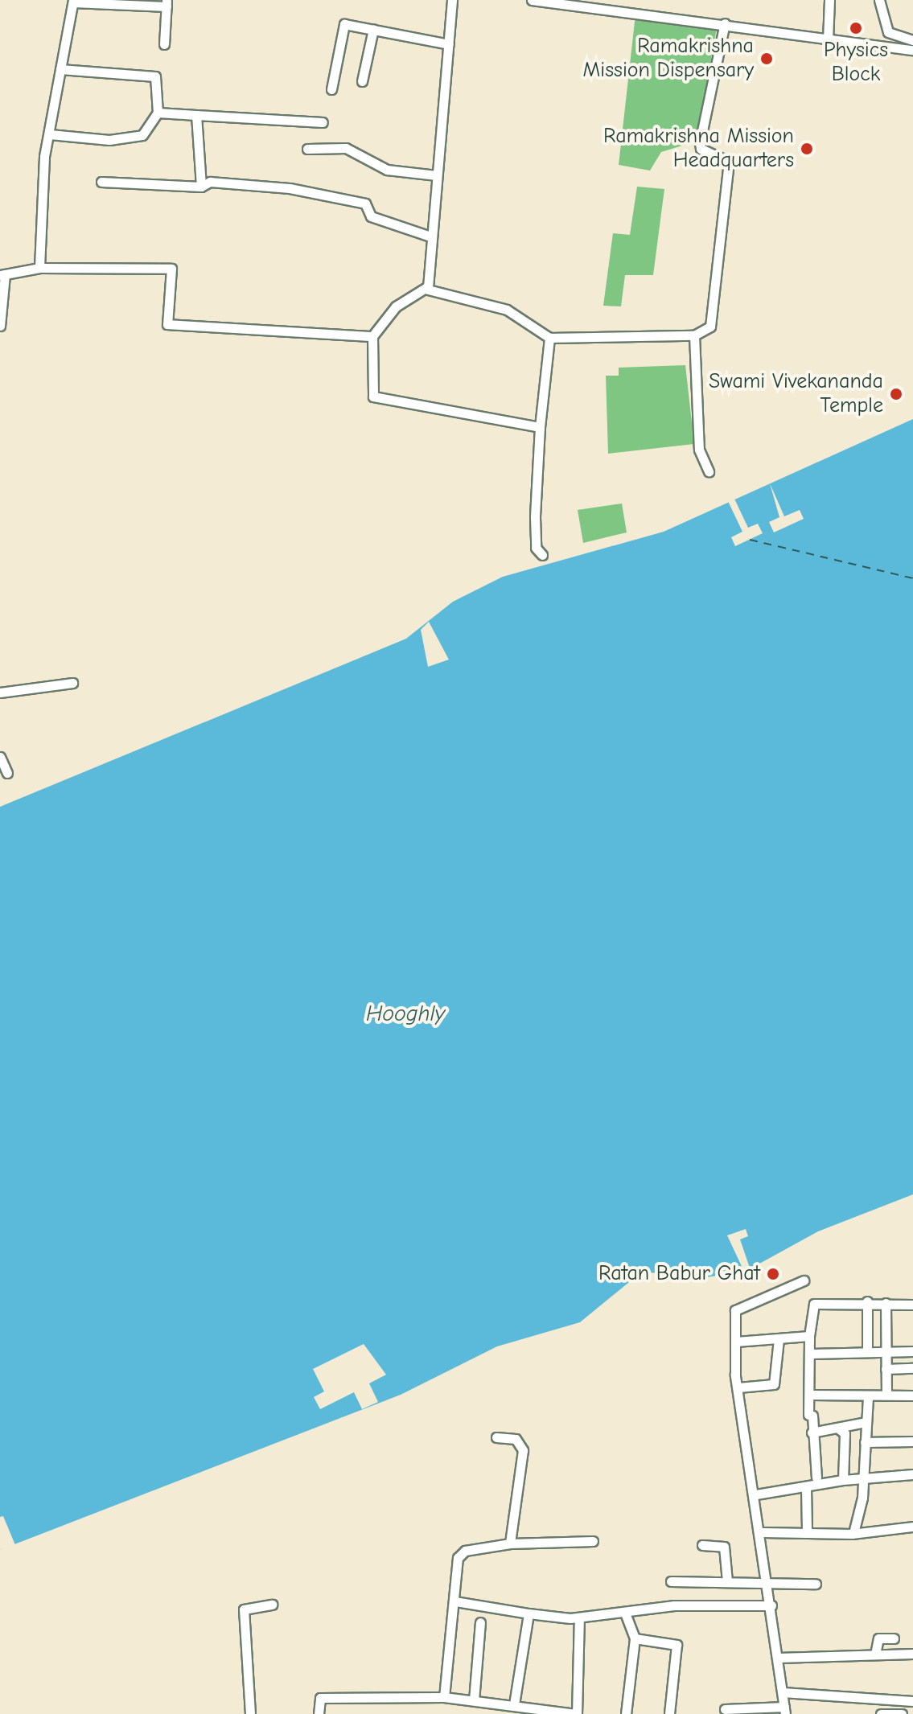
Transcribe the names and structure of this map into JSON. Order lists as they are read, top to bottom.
{
  "water": ["Hooghly"],
  "places": [
    "Physics Block",
    "Ramakrishna Mission Dispensary",
    "Ramakrishna Mission Headquarters",
    "Swami Vivekananda Temple",
    "Ratan Babur Ghat"
  ]
}
